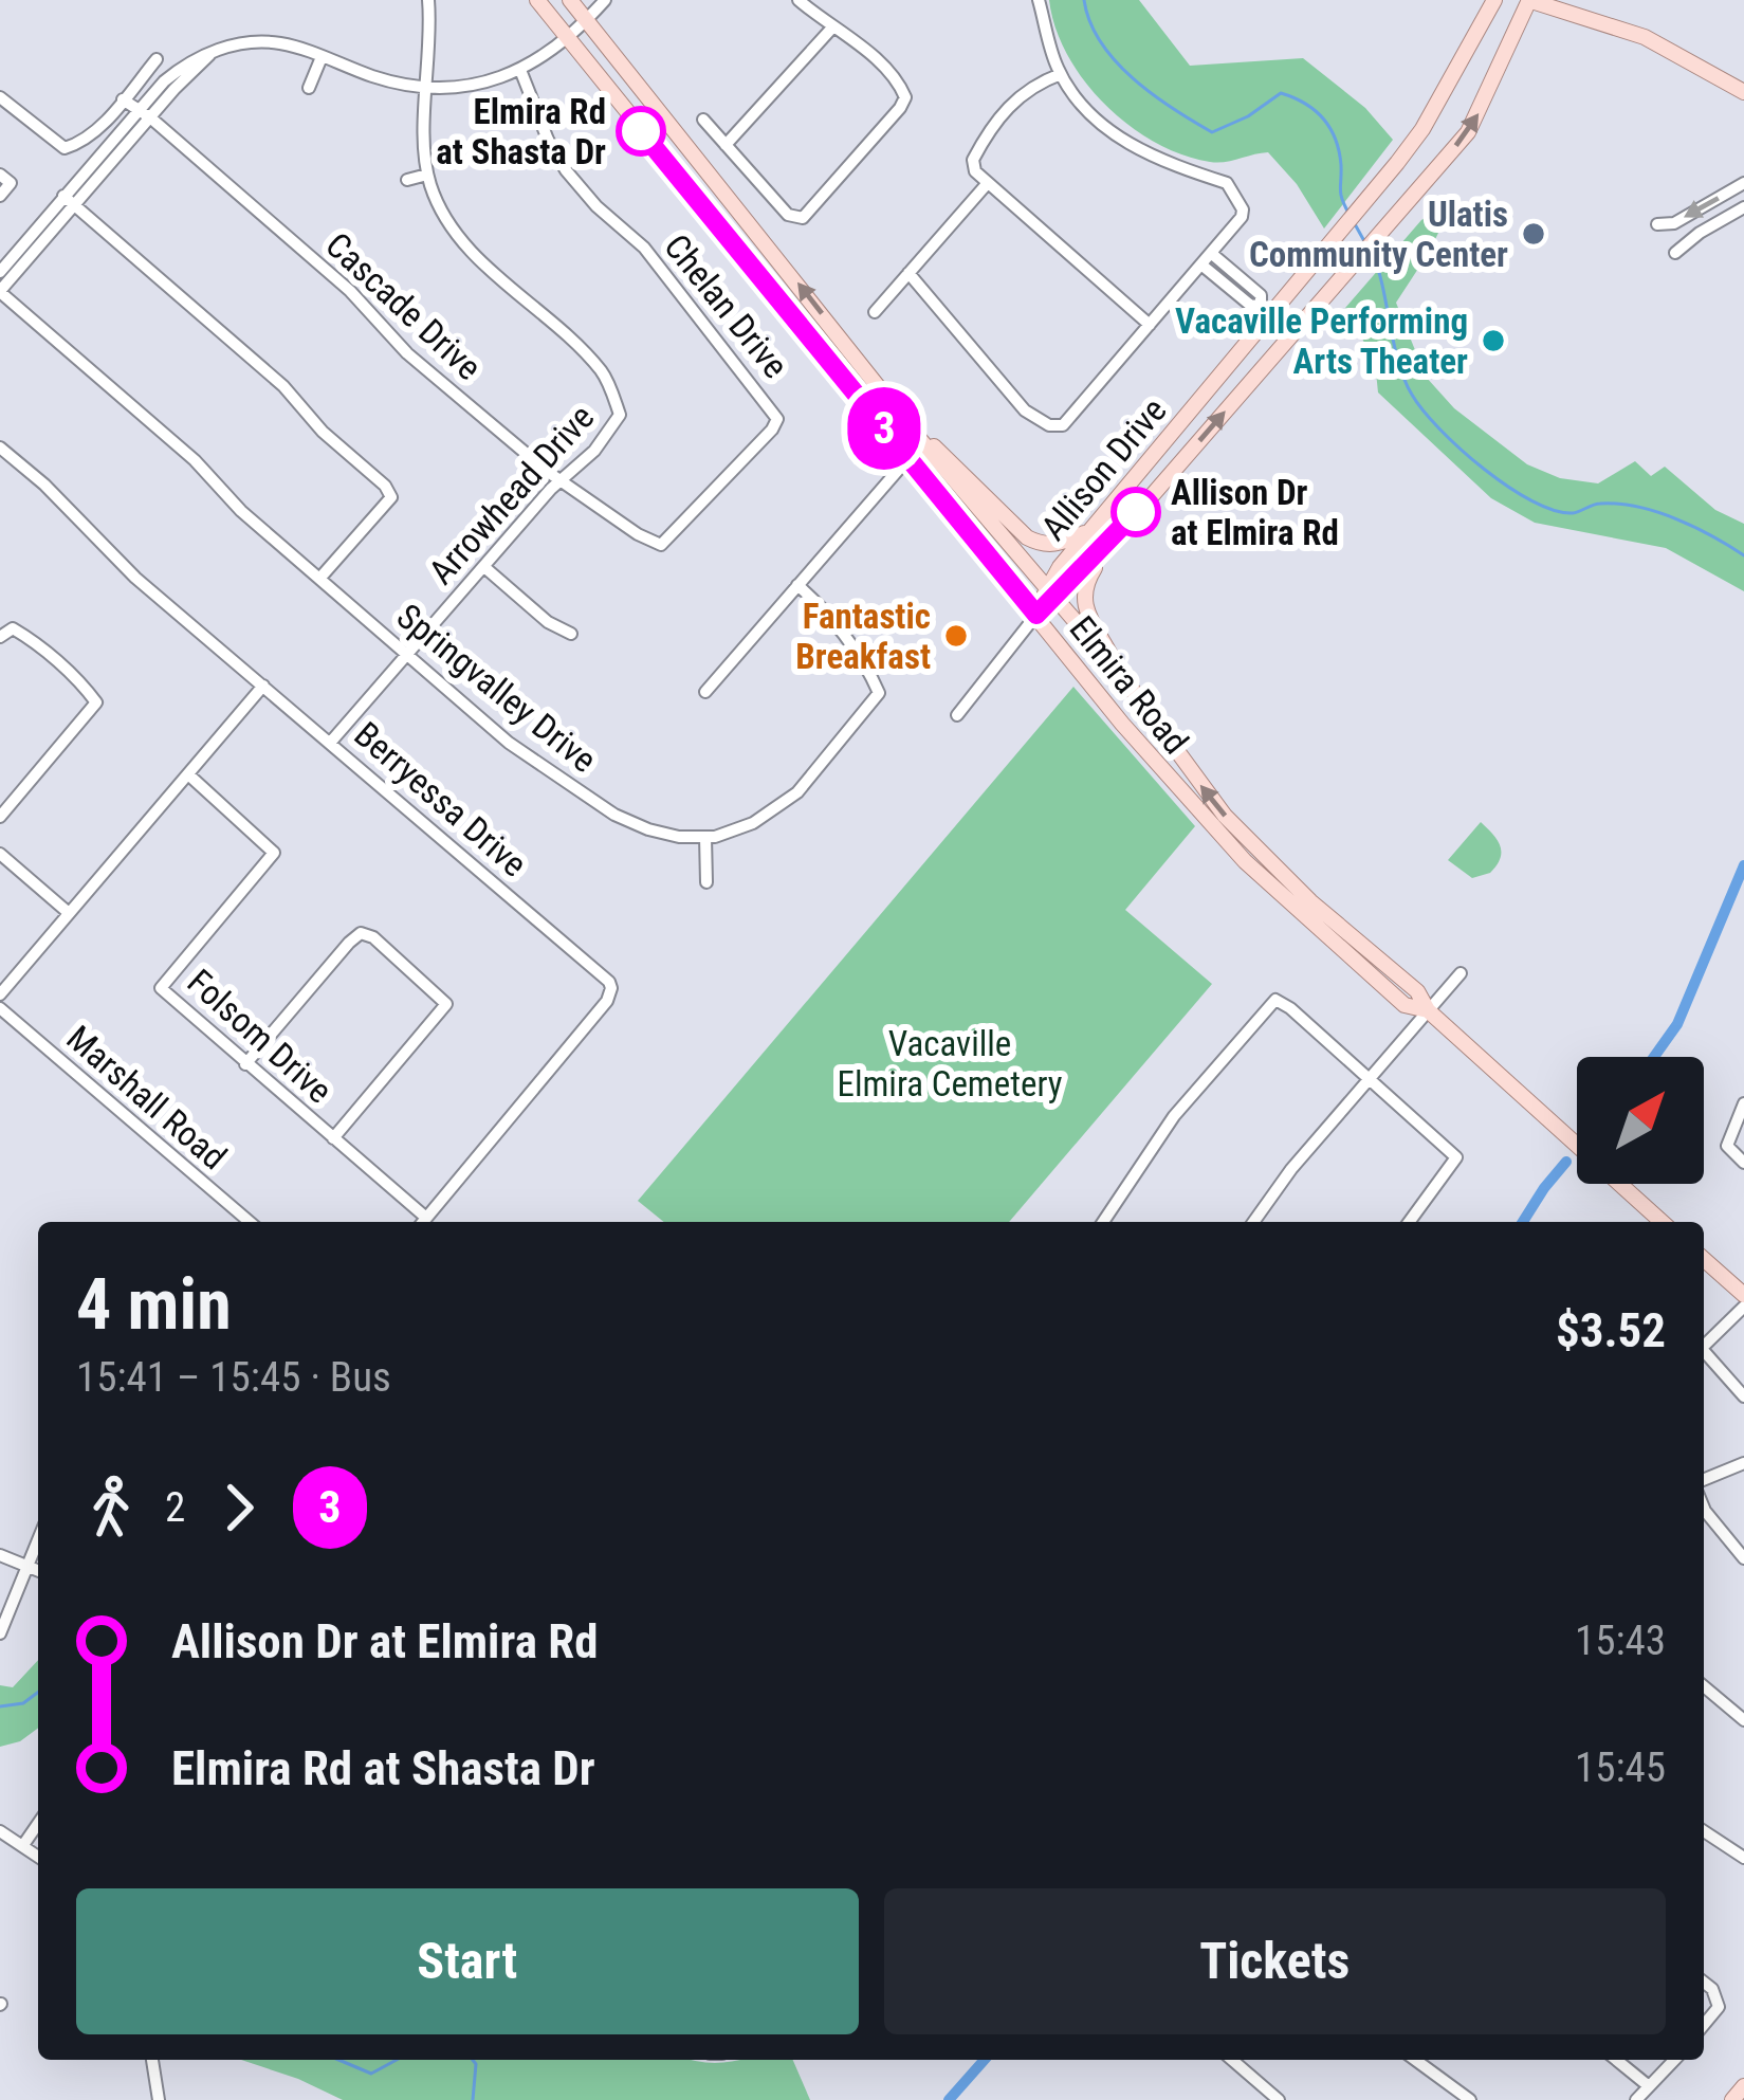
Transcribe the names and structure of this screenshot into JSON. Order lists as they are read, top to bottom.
{
  "streets": {
    "main road": ["Allison Drive", "Elmira Road"],
    "street": [
      "Cascade Drive",
      "Chelan Drive",
      "Arrowhead Drive",
      "Springvalley Drive",
      "Berryessa Drive",
      "Folsom Drive",
      "Marshall Road"
    ]
  },
  "crossings": [
    ["Cascade Drive", "Chelan Drive"],
    ["Cascade Drive", "Arrowhead Drive"],
    ["Allison Drive", "Elmira Road"],
    ["Arrowhead Drive", "Springvalley Drive"],
    ["Arrowhead Drive", "Berryessa Drive"]
  ],
  "parks": ["Vacaville Elmira Cemetery"],
  "places": [
    "Elmira Rd at Shasta Dr",
    "Ulatis Community Center",
    "Vacaville Performing Arts Theater",
    "Allison Dr at Elmira Rd",
    "Fantastic Breakfast"
  ],
  "lines": ["bus line 3"],
  "north": "top right",
  "page": {
    "on_map": "3",
    "heading": ["4 min", "15:41 – 15:45 · Bus", "$3.52"],
    "legs": ["2", "3"],
    "list": [
      {
        "name": "Allison Dr at Elmira Rd",
        "value": "15:43"
      },
      {
        "name": "Elmira Rd at Shasta Dr",
        "value": "15:45"
      }
    ],
    "buttons": ["Start", "Tickets"]
  }
}
